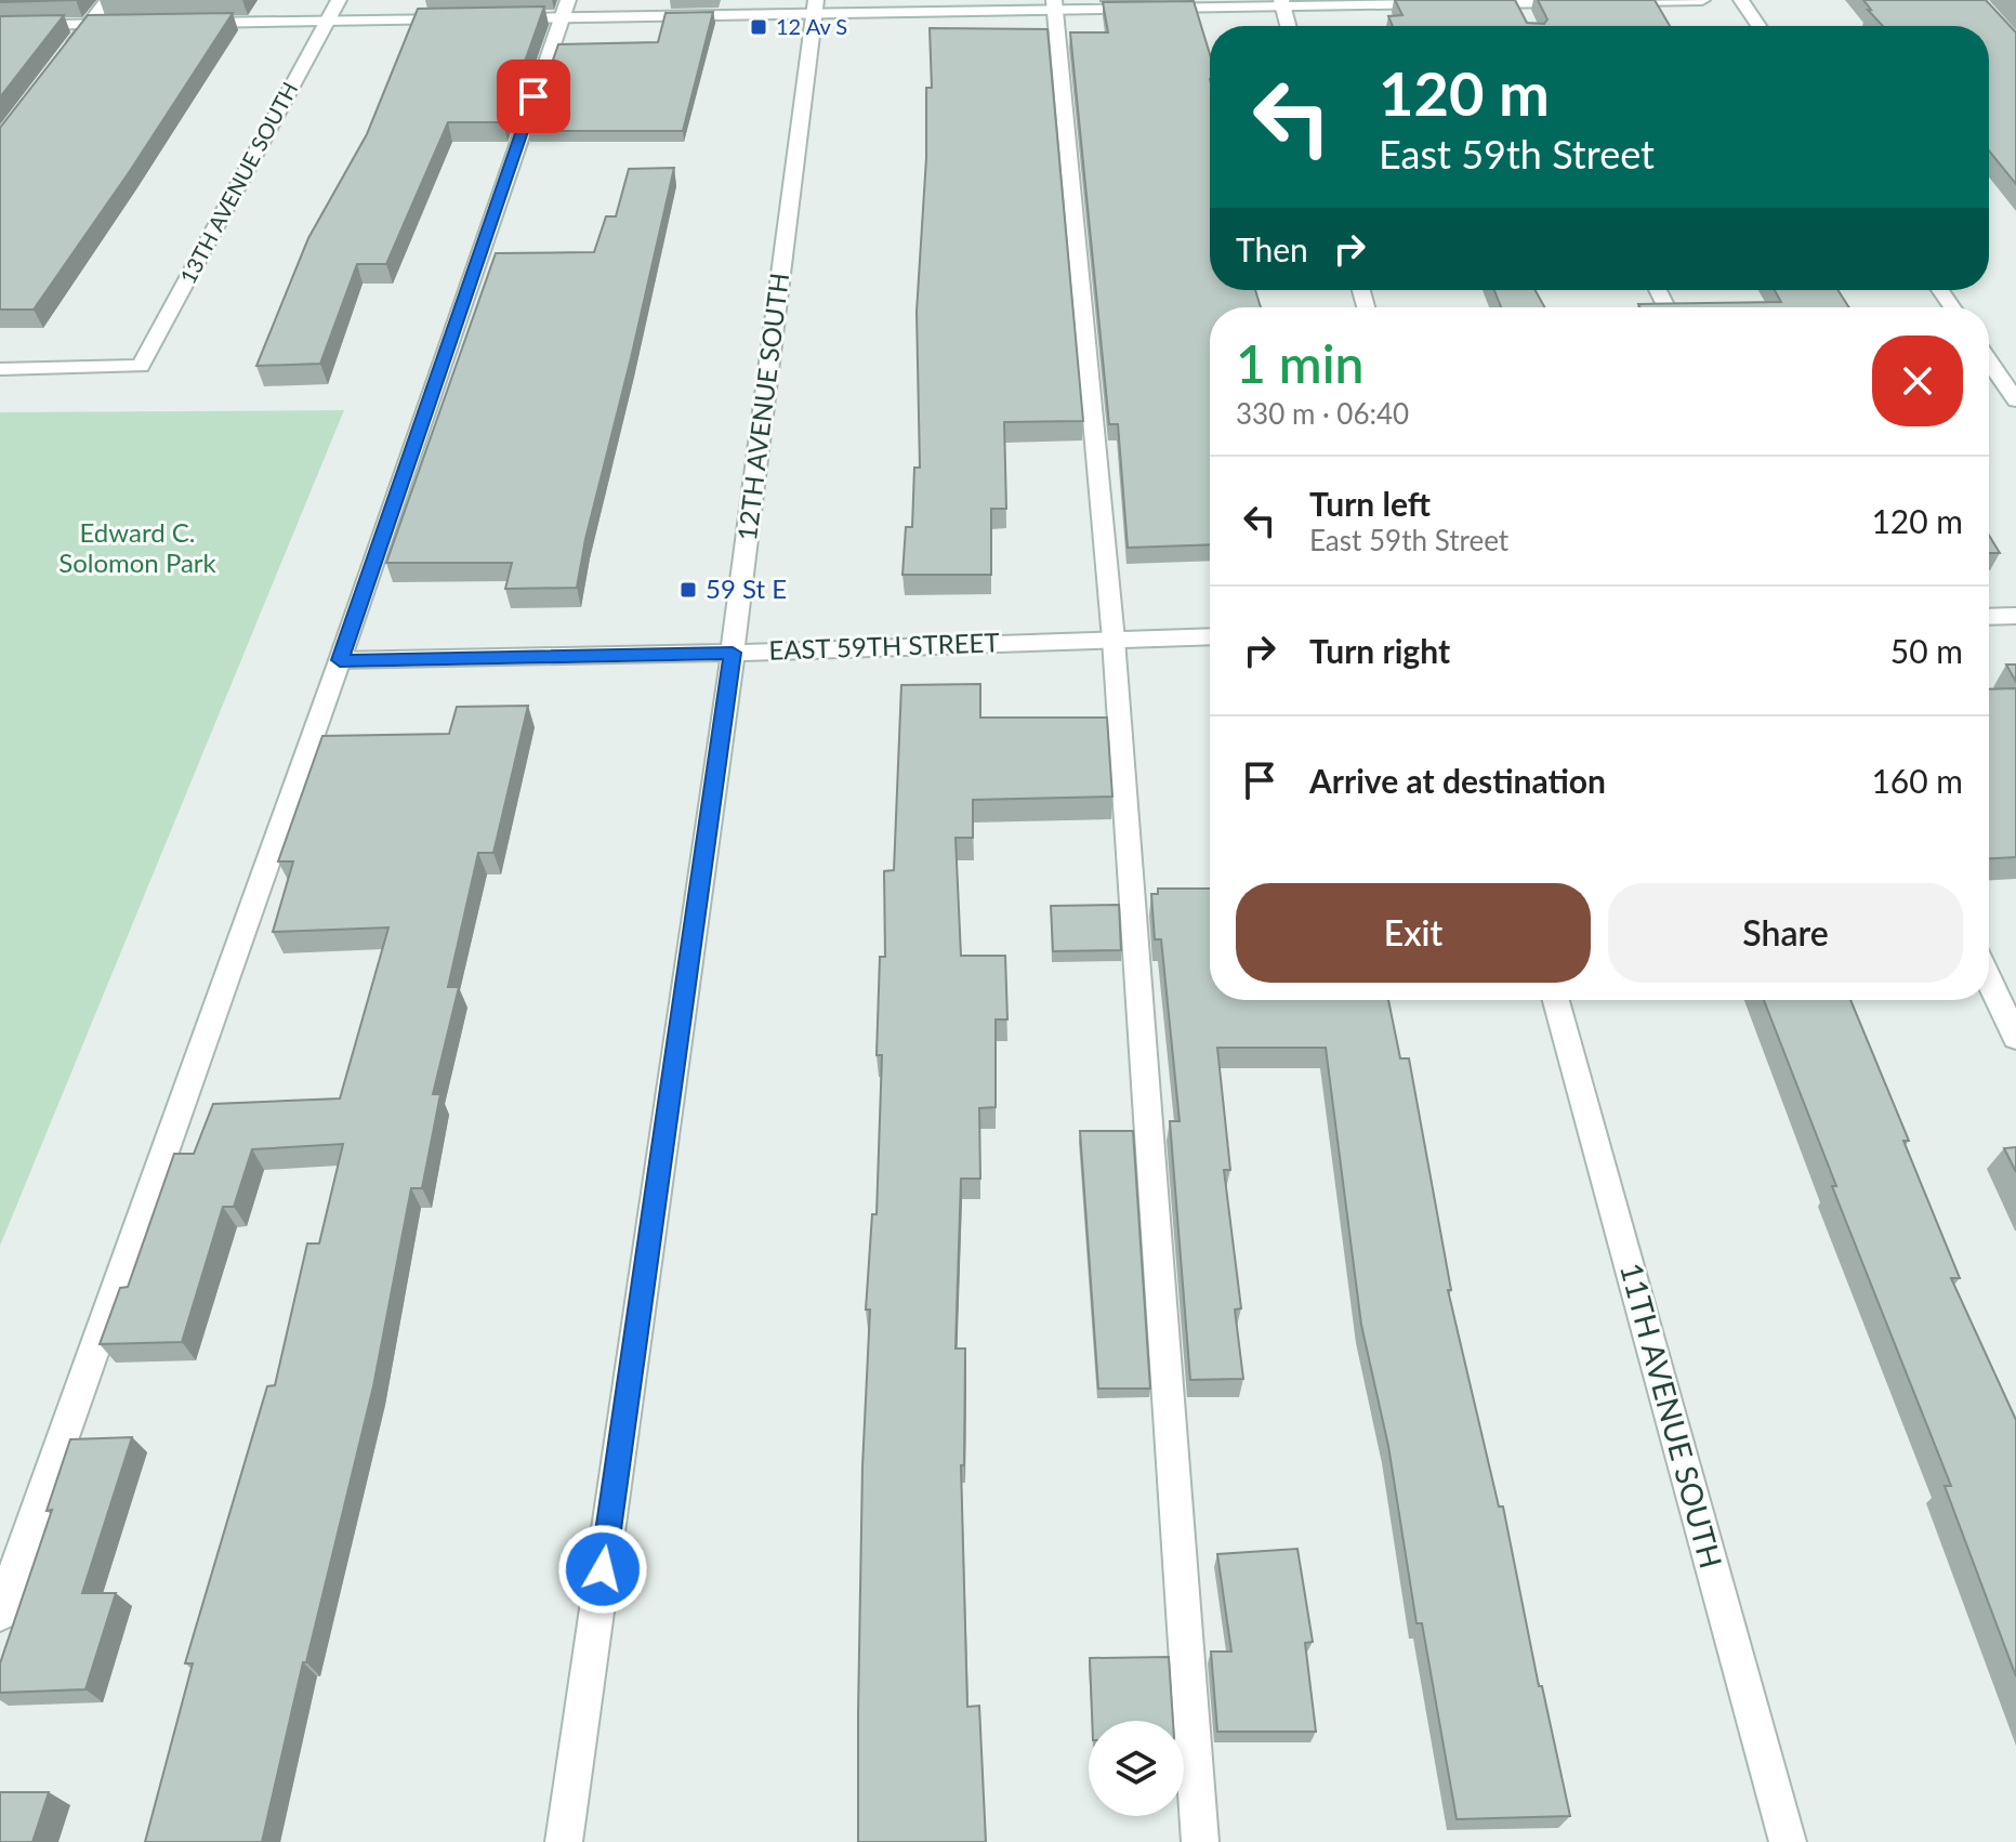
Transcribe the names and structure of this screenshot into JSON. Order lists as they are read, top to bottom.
{
  "streets": {
    "street": [
      "13TH AVENUE SOUTH",
      "12TH AVENUE SOUTH",
      "EAST 59TH STREET",
      "11TH AVENUE SOUTH"
    ]
  },
  "crossings": [
    ["12TH AVENUE SOUTH", "EAST 59TH STREET"]
  ],
  "parks": ["Edward C. Solomon Park"],
  "places": {
    "transit": ["12 Av S", "59 St E"]
  },
  "page": {
    "turn": ["120 m", "East 59th Street"],
    "then": "Then",
    "heading": ["1 min", "330 m · 06:40"],
    "list": [
      {
        "name": "Turn left",
        "note": "East 59th Street",
        "value": "120 m"
      },
      {
        "name": "Turn right",
        "value": "50 m"
      },
      {
        "name": "Arrive at destination",
        "value": "160 m"
      }
    ],
    "buttons": ["Exit", "Share"]
  }
}
